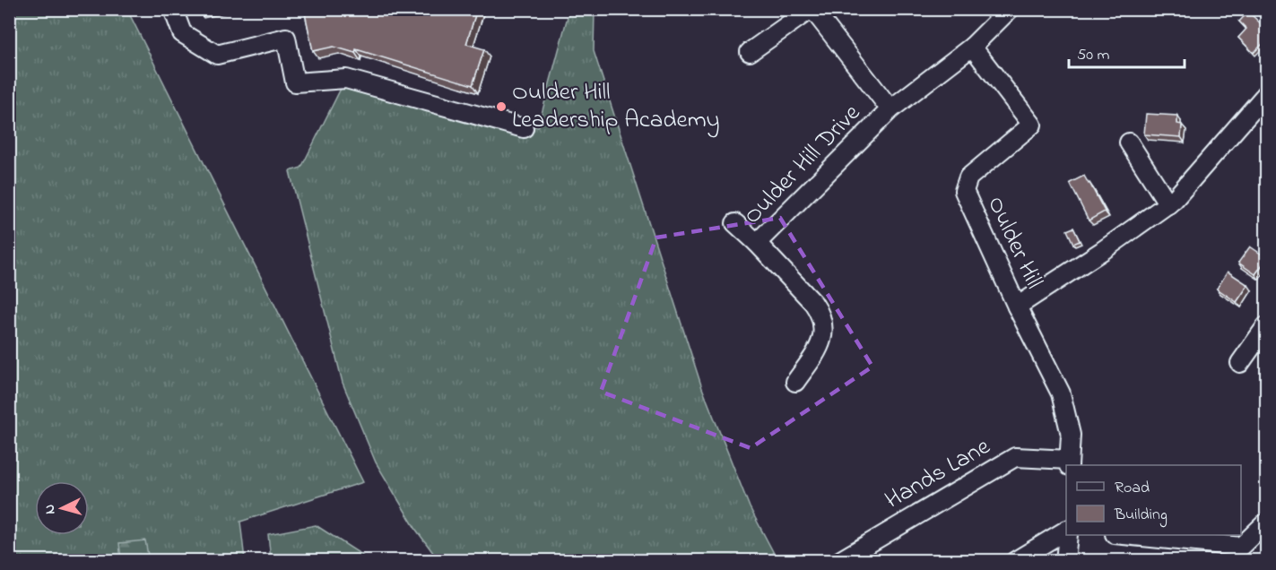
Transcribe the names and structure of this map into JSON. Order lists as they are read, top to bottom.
{
  "streets": {
    "street": ["Oulder Hill Drive", "Oulder Hill", "Hands Lane"]
  },
  "crossings": [
    ["Oulder Hill Drive", "Oulder Hill"],
    ["Oulder Hill", "Hands Lane"]
  ],
  "places": ["Oulder Hill Leadership Academy"],
  "legend": ["Road", "Building"],
  "scale_bar": "50 m",
  "north": "left"
}
